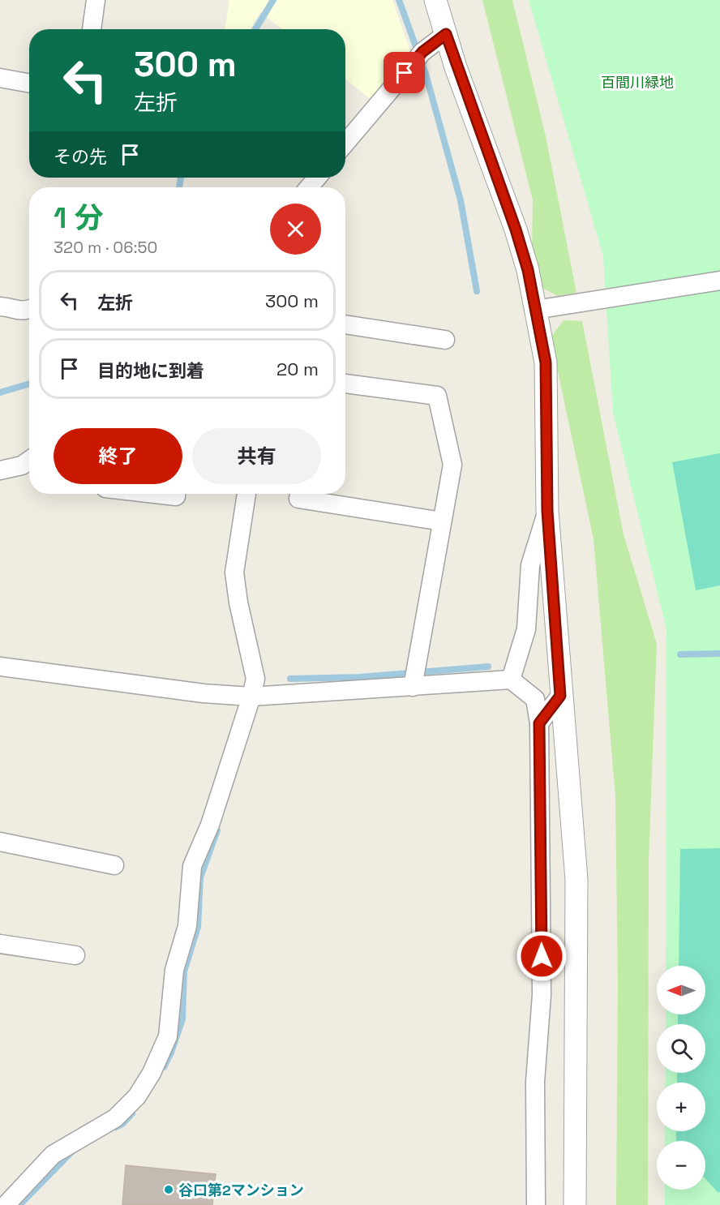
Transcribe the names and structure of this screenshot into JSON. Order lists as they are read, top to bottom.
{
  "parks": ["百間川緑地"],
  "places": ["谷口第2マンション"],
  "north": "left",
  "page": {
    "turn": ["300 m", "左折"],
    "then": "その先",
    "heading": ["1 分", "320 m · 06:50"],
    "list": [
      {
        "name": "左折",
        "value": "300 m"
      },
      {
        "name": "目的地に到着",
        "value": "20 m"
      }
    ],
    "buttons": ["終了", "共有"],
    "map_buttons": ["+", "−"]
  }
}
